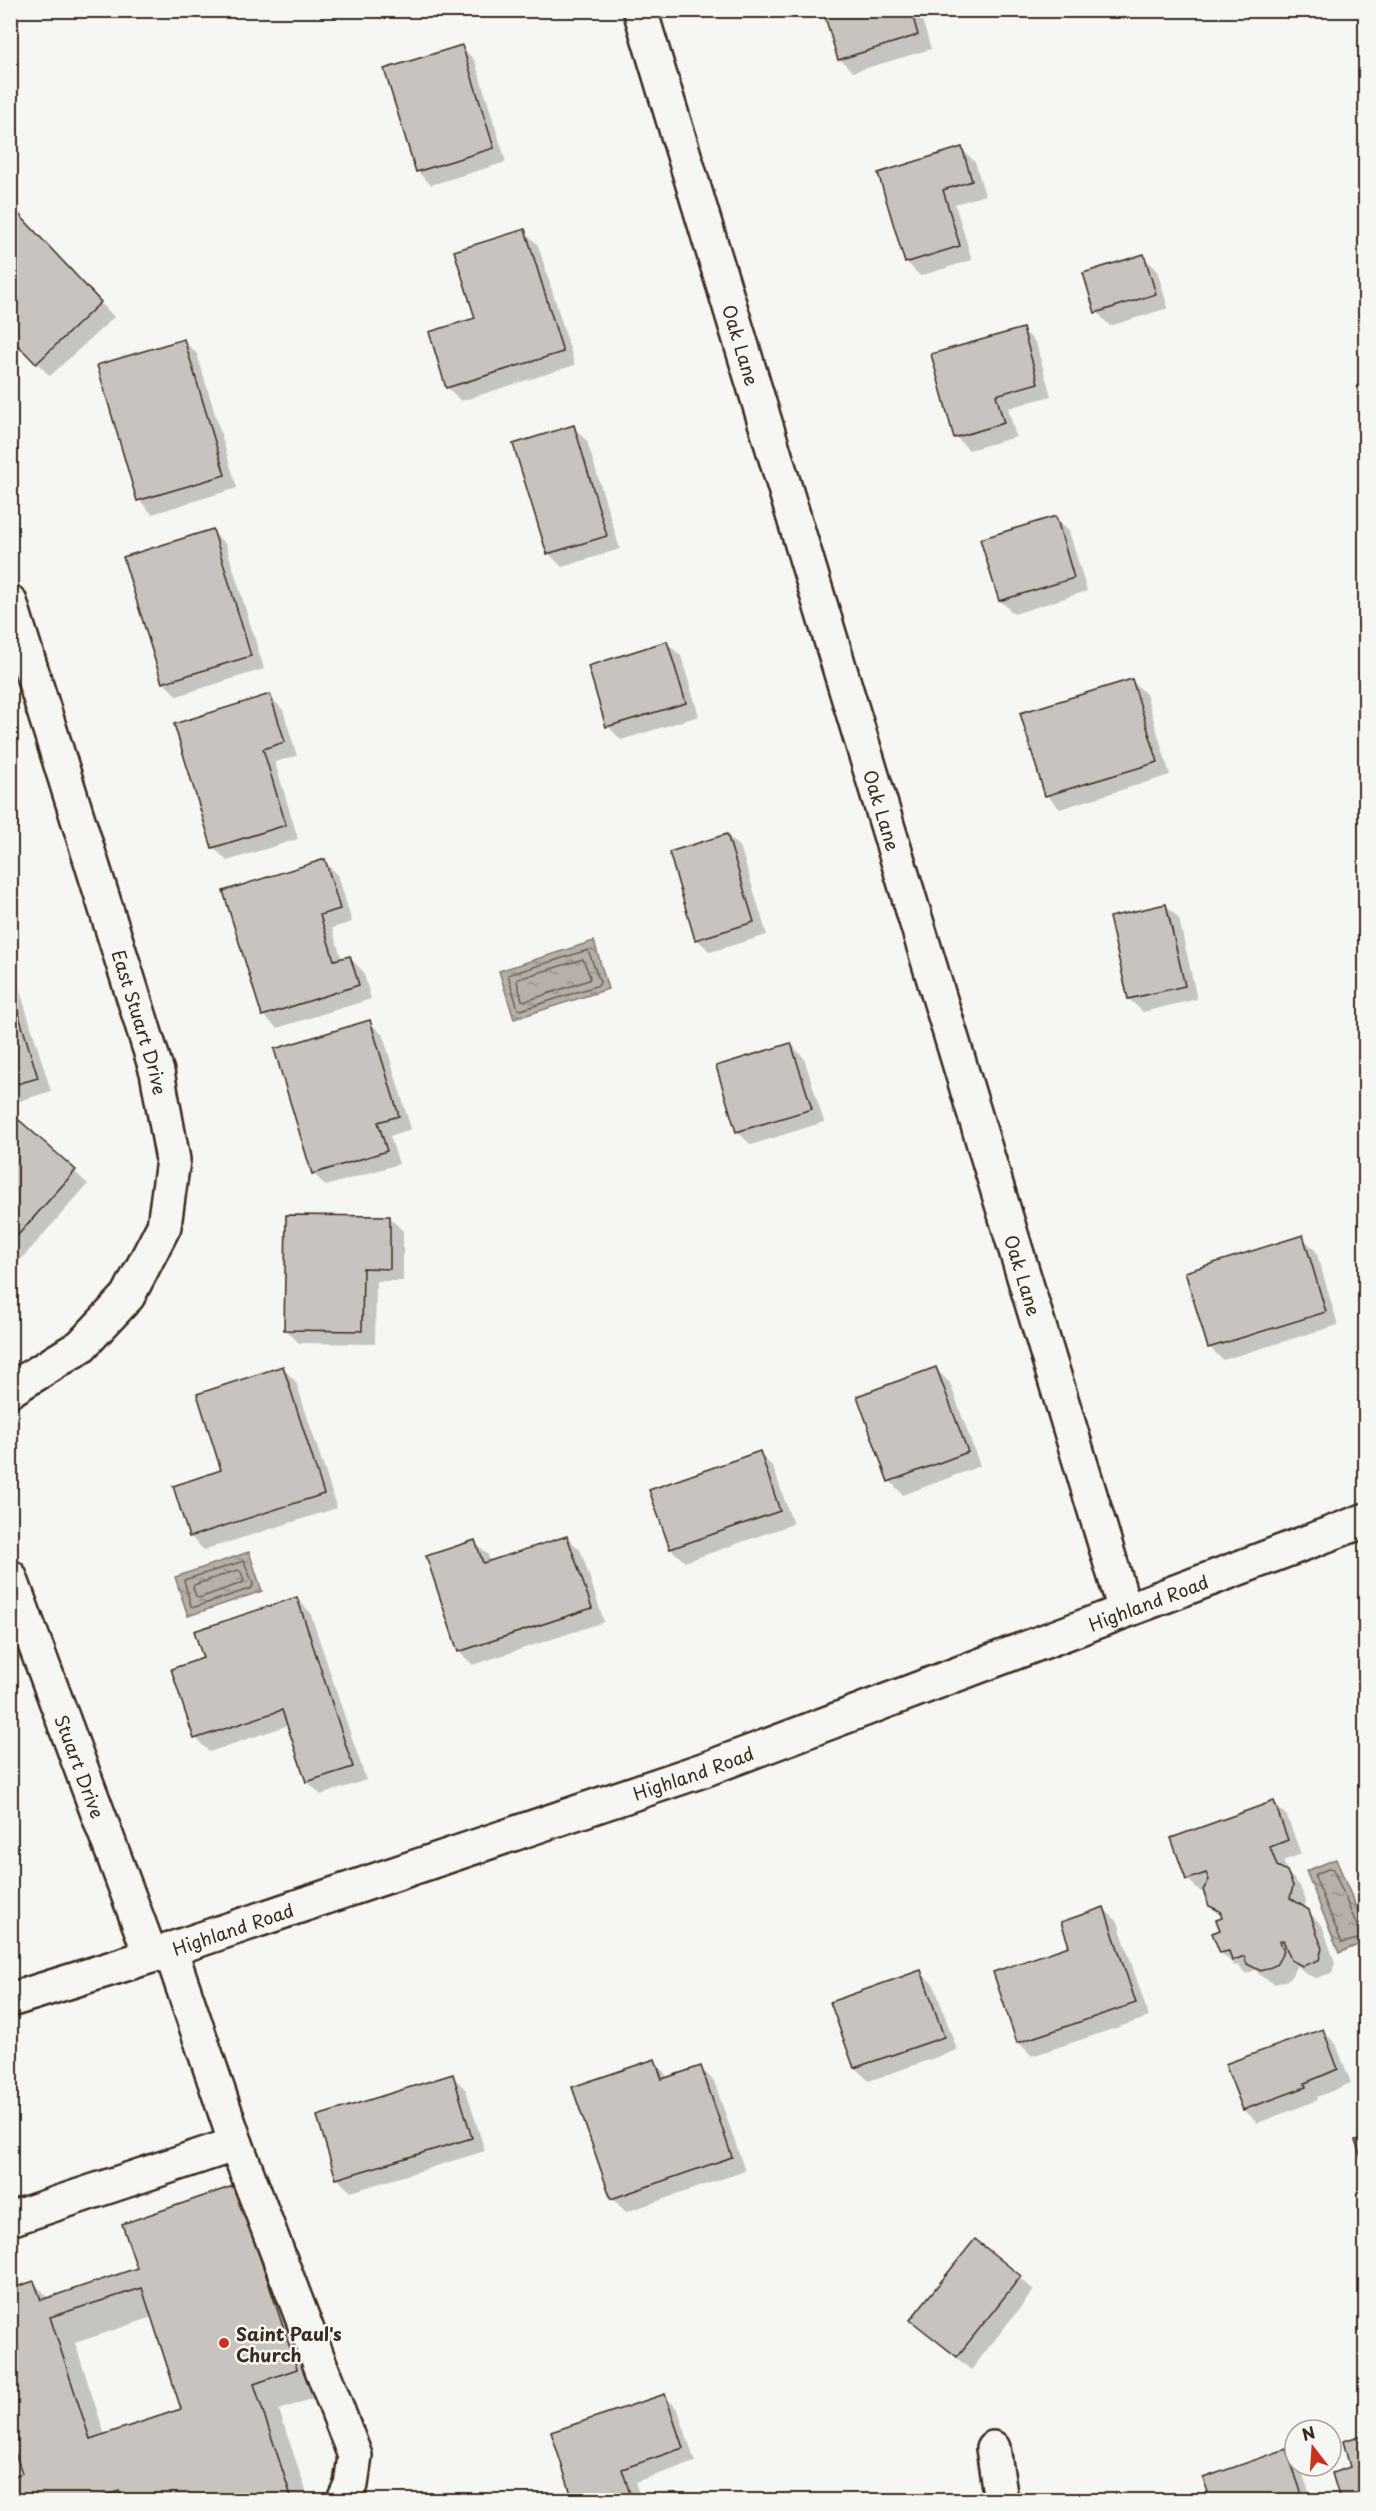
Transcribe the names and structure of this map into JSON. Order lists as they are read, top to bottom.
{
  "streets": {
    "street": [
      "Oak Lane",
      "East Stuart Drive",
      "Highland Road",
      "Stuart Drive"
    ]
  },
  "crossings": [
    ["Oak Lane", "Highland Road"],
    ["Highland Road", "Stuart Drive"]
  ],
  "places": ["Saint Paul's Church"],
  "north": "top"
}
